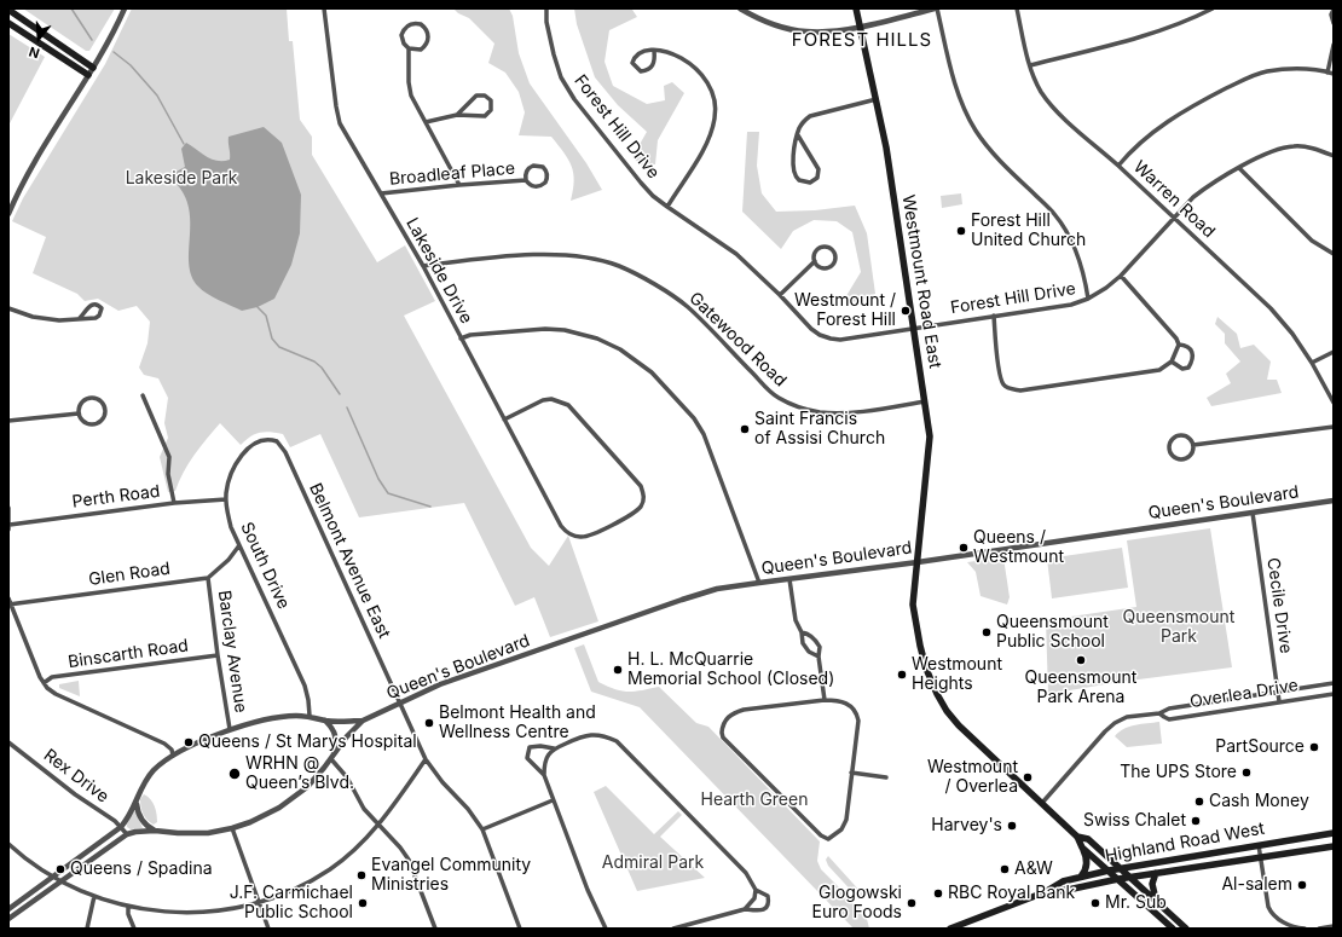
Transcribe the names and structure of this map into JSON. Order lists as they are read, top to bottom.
{
  "streets": {
    "main road": ["Westmount Road East", "Highland Road West"],
    "street": [
      "Forest Hill Drive",
      "Broadleaf Place",
      "Warren Road",
      "Lakeside Drive",
      "Gatewood Road",
      "Perth Road",
      "Queen's Boulevard",
      "Belmont Avenue East",
      "South Drive",
      "Glen Road",
      "Cecile Drive",
      "Barclay Avenue",
      "Binscarth Road",
      "Overlea Drive",
      "Rex Drive"
    ]
  },
  "crossings": [
    ["Forest Hill Drive", "Warren Road"],
    ["Forest Hill Drive", "Westmount Road East"],
    ["Broadleaf Place", "Lakeside Drive"],
    ["Lakeside Drive", "Gatewood Road"],
    ["Westmount Road East", "Gatewood Road"],
    ["Westmount Road East", "Queen's Boulevard"],
    ["Westmount Road East", "Overlea Drive"],
    ["Perth Road", "South Drive"],
    ["Queen's Boulevard", "Belmont Avenue East"],
    ["Queen's Boulevard", "South Drive"],
    ["Queen's Boulevard", "Cecile Drive"],
    ["Queen's Boulevard", "Barclay Avenue"],
    ["Queen's Boulevard", "Rex Drive"],
    ["Belmont Avenue East", "South Drive"],
    ["Glen Road", "Barclay Avenue"],
    ["Cecile Drive", "Overlea Drive"],
    ["Barclay Avenue", "Binscarth Road"]
  ],
  "districts": ["FOREST HILLS"],
  "parks": [
    "Lakeside Park",
    "Queensmount Park",
    "Hearth Green",
    "Admiral Park"
  ],
  "places": [
    "Forest Hill United Church",
    "Westmount / Forest Hill",
    "Saint Francis of Assisi Church",
    "Queens / Westmount",
    "Queensmount Public School",
    "Queensmount Park Arena",
    "H. L. McQuarrie Memorial School (Closed)",
    "Westmount Heights",
    "Belmont Health and Wellness Centre",
    "Queens / St Marys Hospital",
    "PartSource",
    "The UPS Store",
    "WRHN @ Queen’s Blvd.",
    "Westmount / Overlea",
    "Cash Money",
    "Swiss Chalet",
    "Harvey's",
    "Queens / Spadina",
    "A&W",
    "Evangel Community Ministries",
    "Al-salem",
    "RBC Royal Bank",
    "J.F. Carmichael Public School",
    "Glogowski Euro Foods",
    "Mr. Sub"
  ],
  "north": "bottom"
}
